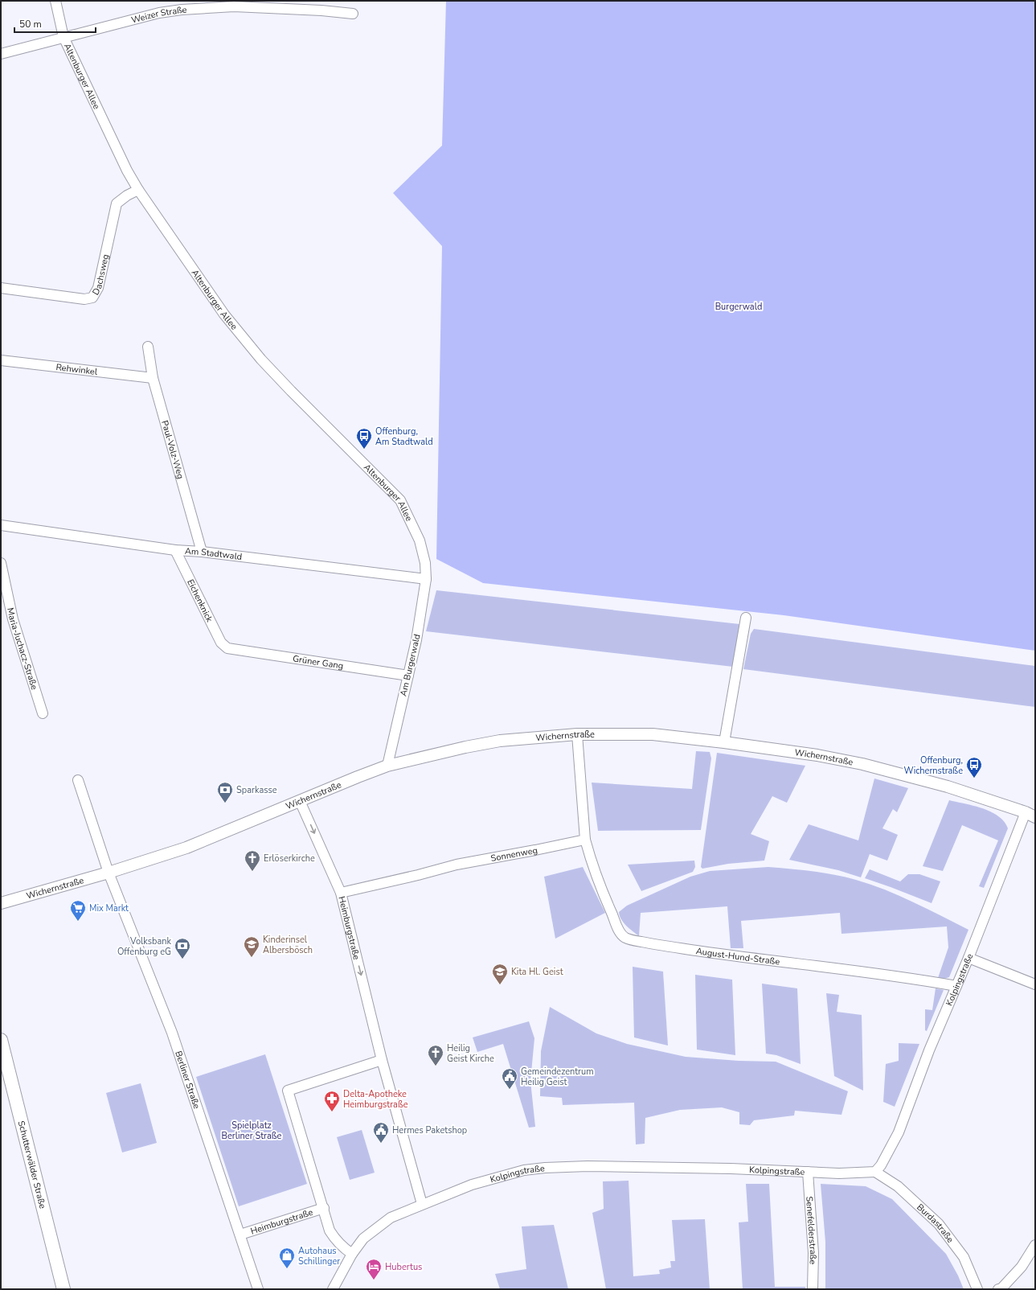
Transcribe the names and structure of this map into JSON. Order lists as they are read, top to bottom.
{
  "streets": {
    "main road": ["Schutterwälder Straße"],
    "street": [
      "Weizer Straße",
      "Altenburger Allee",
      "Dachsweg",
      "Rehwinkel",
      "Paul-Volz-Weg",
      "Am Stadtwald",
      "Eichenknick",
      "Maria-Juchacz-Straße",
      "Grüner Gang",
      "Am Burgerwald",
      "Wichernstraße",
      "Sonnenweg",
      "Heimburgstraße",
      "August-Hund-Straße",
      "Kolpingstraße",
      "Berliner Straße",
      "Burdastraße",
      "Senefelderstraße"
    ]
  },
  "crossings": [
    ["Weizer Straße", "Altenburger Allee"],
    ["Altenburger Allee", "Dachsweg"],
    ["Altenburger Allee", "Am Burgerwald"],
    ["Rehwinkel", "Paul-Volz-Weg"],
    ["Paul-Volz-Weg", "Am Stadtwald"],
    ["Am Stadtwald", "Eichenknick"],
    ["Am Stadtwald", "Am Burgerwald"],
    ["Eichenknick", "Grüner Gang"],
    ["Grüner Gang", "Am Burgerwald"],
    ["Am Burgerwald", "Wichernstraße"],
    ["Wichernstraße", "Heimburgstraße"],
    ["Wichernstraße", "Kolpingstraße"],
    ["Wichernstraße", "Berliner Straße"],
    ["Sonnenweg", "Heimburgstraße"],
    ["Sonnenweg", "August-Hund-Straße"],
    ["Heimburgstraße", "Kolpingstraße"],
    ["Heimburgstraße", "Berliner Straße"],
    ["August-Hund-Straße", "Kolpingstraße"],
    ["Kolpingstraße", "Burdastraße"],
    ["Kolpingstraße", "Senefelderstraße"]
  ],
  "parks": ["Burgerwald", "Spielplatz Berliner Straße"],
  "places": {
    "bus stop": ["Offenburg, Am Stadtwald", "Offenburg, Wichernstraße"],
    "bank": ["Sparkasse", "Volksbank Offenburg eG"],
    "church": ["Erlöserkirche", "Heilig Geist Kirche"],
    "supermarket": ["Mix Markt"],
    "school or university": ["Kinderinsel Albersbösch", "Kita Hl. Geist"],
    "public building": ["Gemeindezentrum Heilig Geist", "Hermes Paketshop"],
    "pharmacy": ["Delta-Apotheke Heimburgstraße"],
    "shop": ["Autohaus Schillinger"],
    "hotel": ["Hubertus"]
  },
  "scale_bar": "50 m"
}
